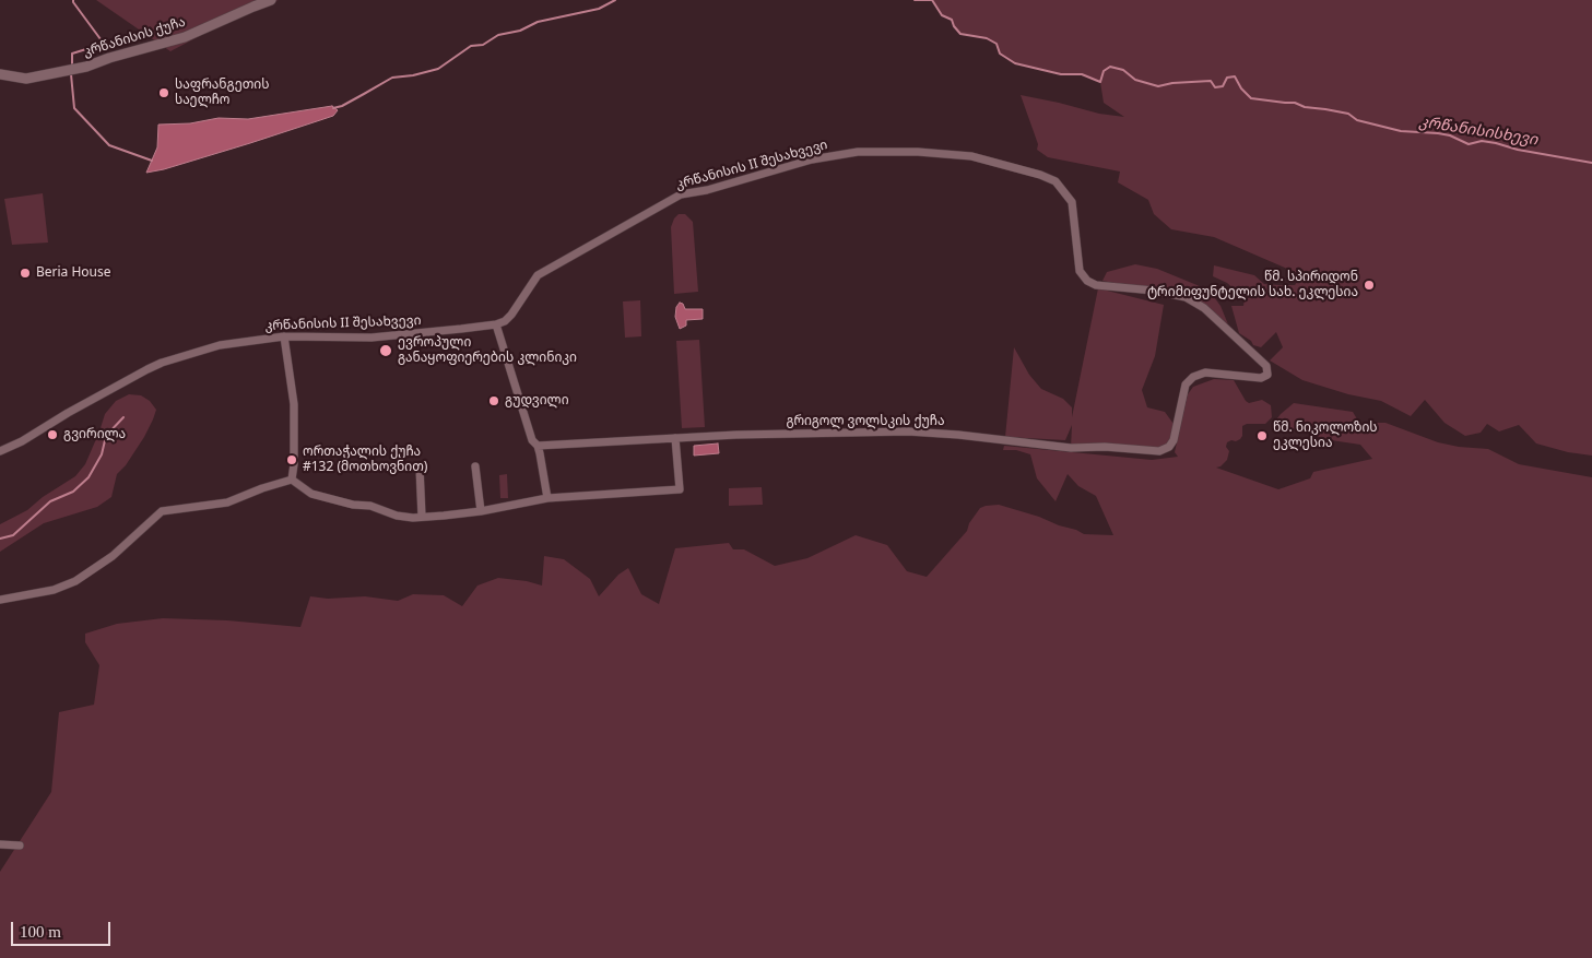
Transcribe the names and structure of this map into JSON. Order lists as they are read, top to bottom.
{
  "streets": {
    "street": ["კრწანისის ქუჩა", "კრწანისის II შესახვევი", "გრიგოლ ვოლსკის ქუჩა"]
  },
  "crossings": [
    ["კრწანისის II შესახვევი", "გრიგოლ ვოლსკის ქუჩა"]
  ],
  "water": ["კრწანისისხევი"],
  "places": [
    "საფრანგეთის საელჩო",
    "Beria House",
    "წმ. სპირიდონ ტრიმიფუნტელის სახ. ეკლესია",
    "ევროპული განაყოფიერების კლინიკი",
    "გუდვილი",
    "გვირილა",
    "წმ. ნიკოლოზის ეკლესია",
    "ორთაჭალის ქუჩა #132 (მოთხოვნით)"
  ],
  "scale_bar": "100 m"
}
